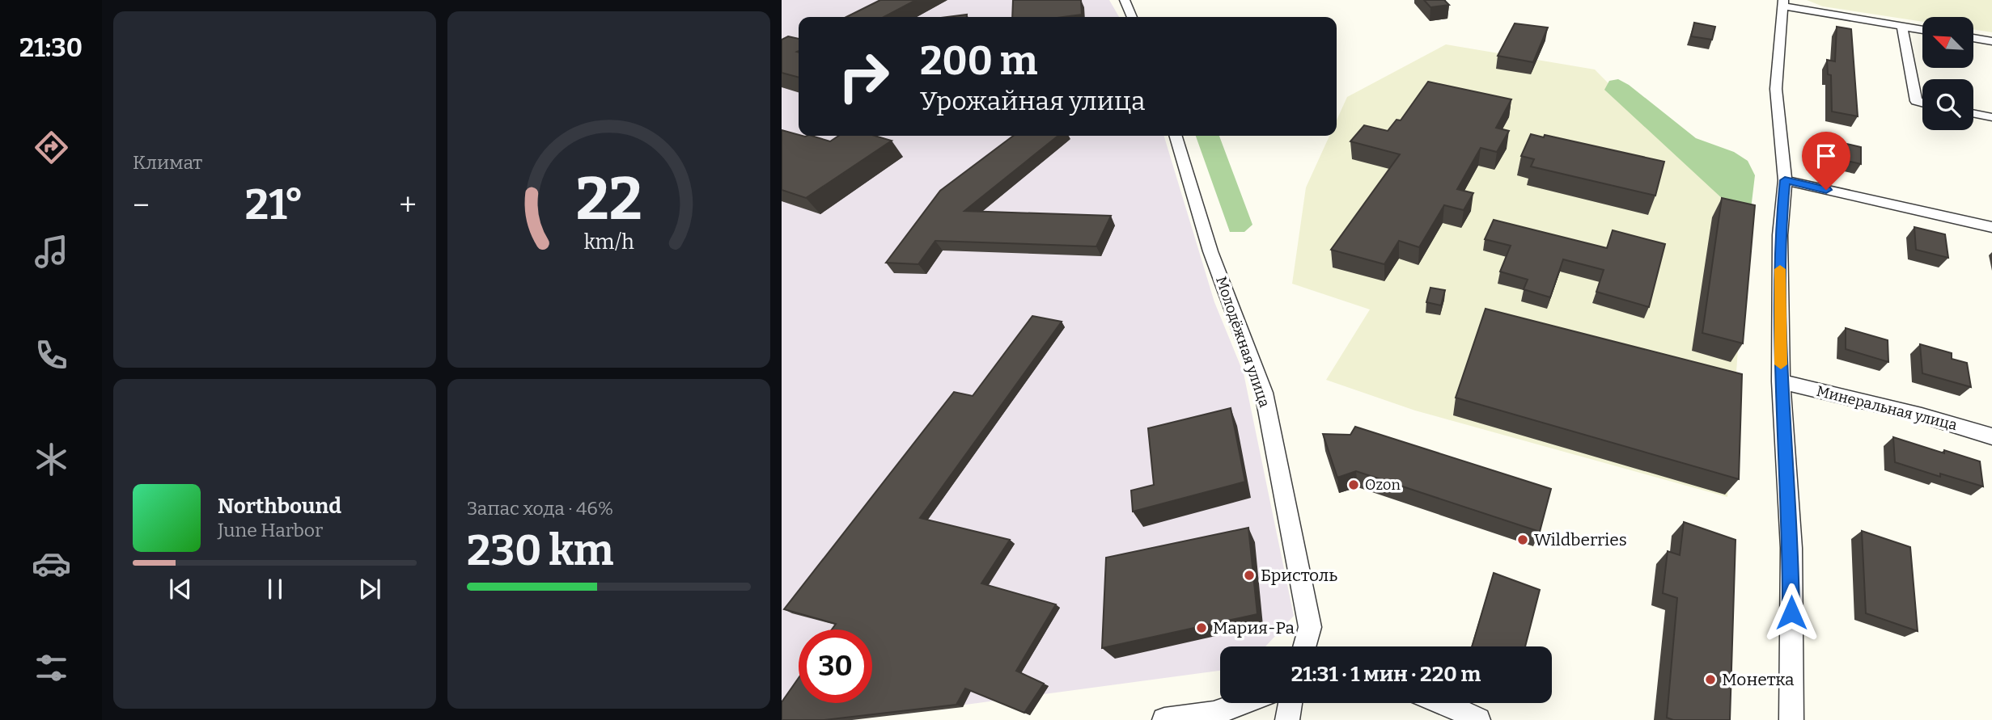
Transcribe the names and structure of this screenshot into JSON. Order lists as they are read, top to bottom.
{
  "streets": {
    "street": ["Молодёжная улица", "Минеральная улица"]
  },
  "places": [
    "Ozon",
    "Wildberries",
    "Бристоль",
    "Мария-Ра",
    "Монетка"
  ],
  "north": "top left",
  "page": {
    "tabs": "21:30",
    "tile": [
      "Климат",
      ["Запас хода · 46%", "230 km"]
    ],
    "turn": ["200 m", "Урожайная улица"],
    "heat": ["−", "21°", "+"],
    "song": ["Northbound", "June Harbor"],
    "limit": "30",
    "trip": "21:31 · 1 мин · 220 m",
    "gauge": ["22", "km/h"]
  }
}
